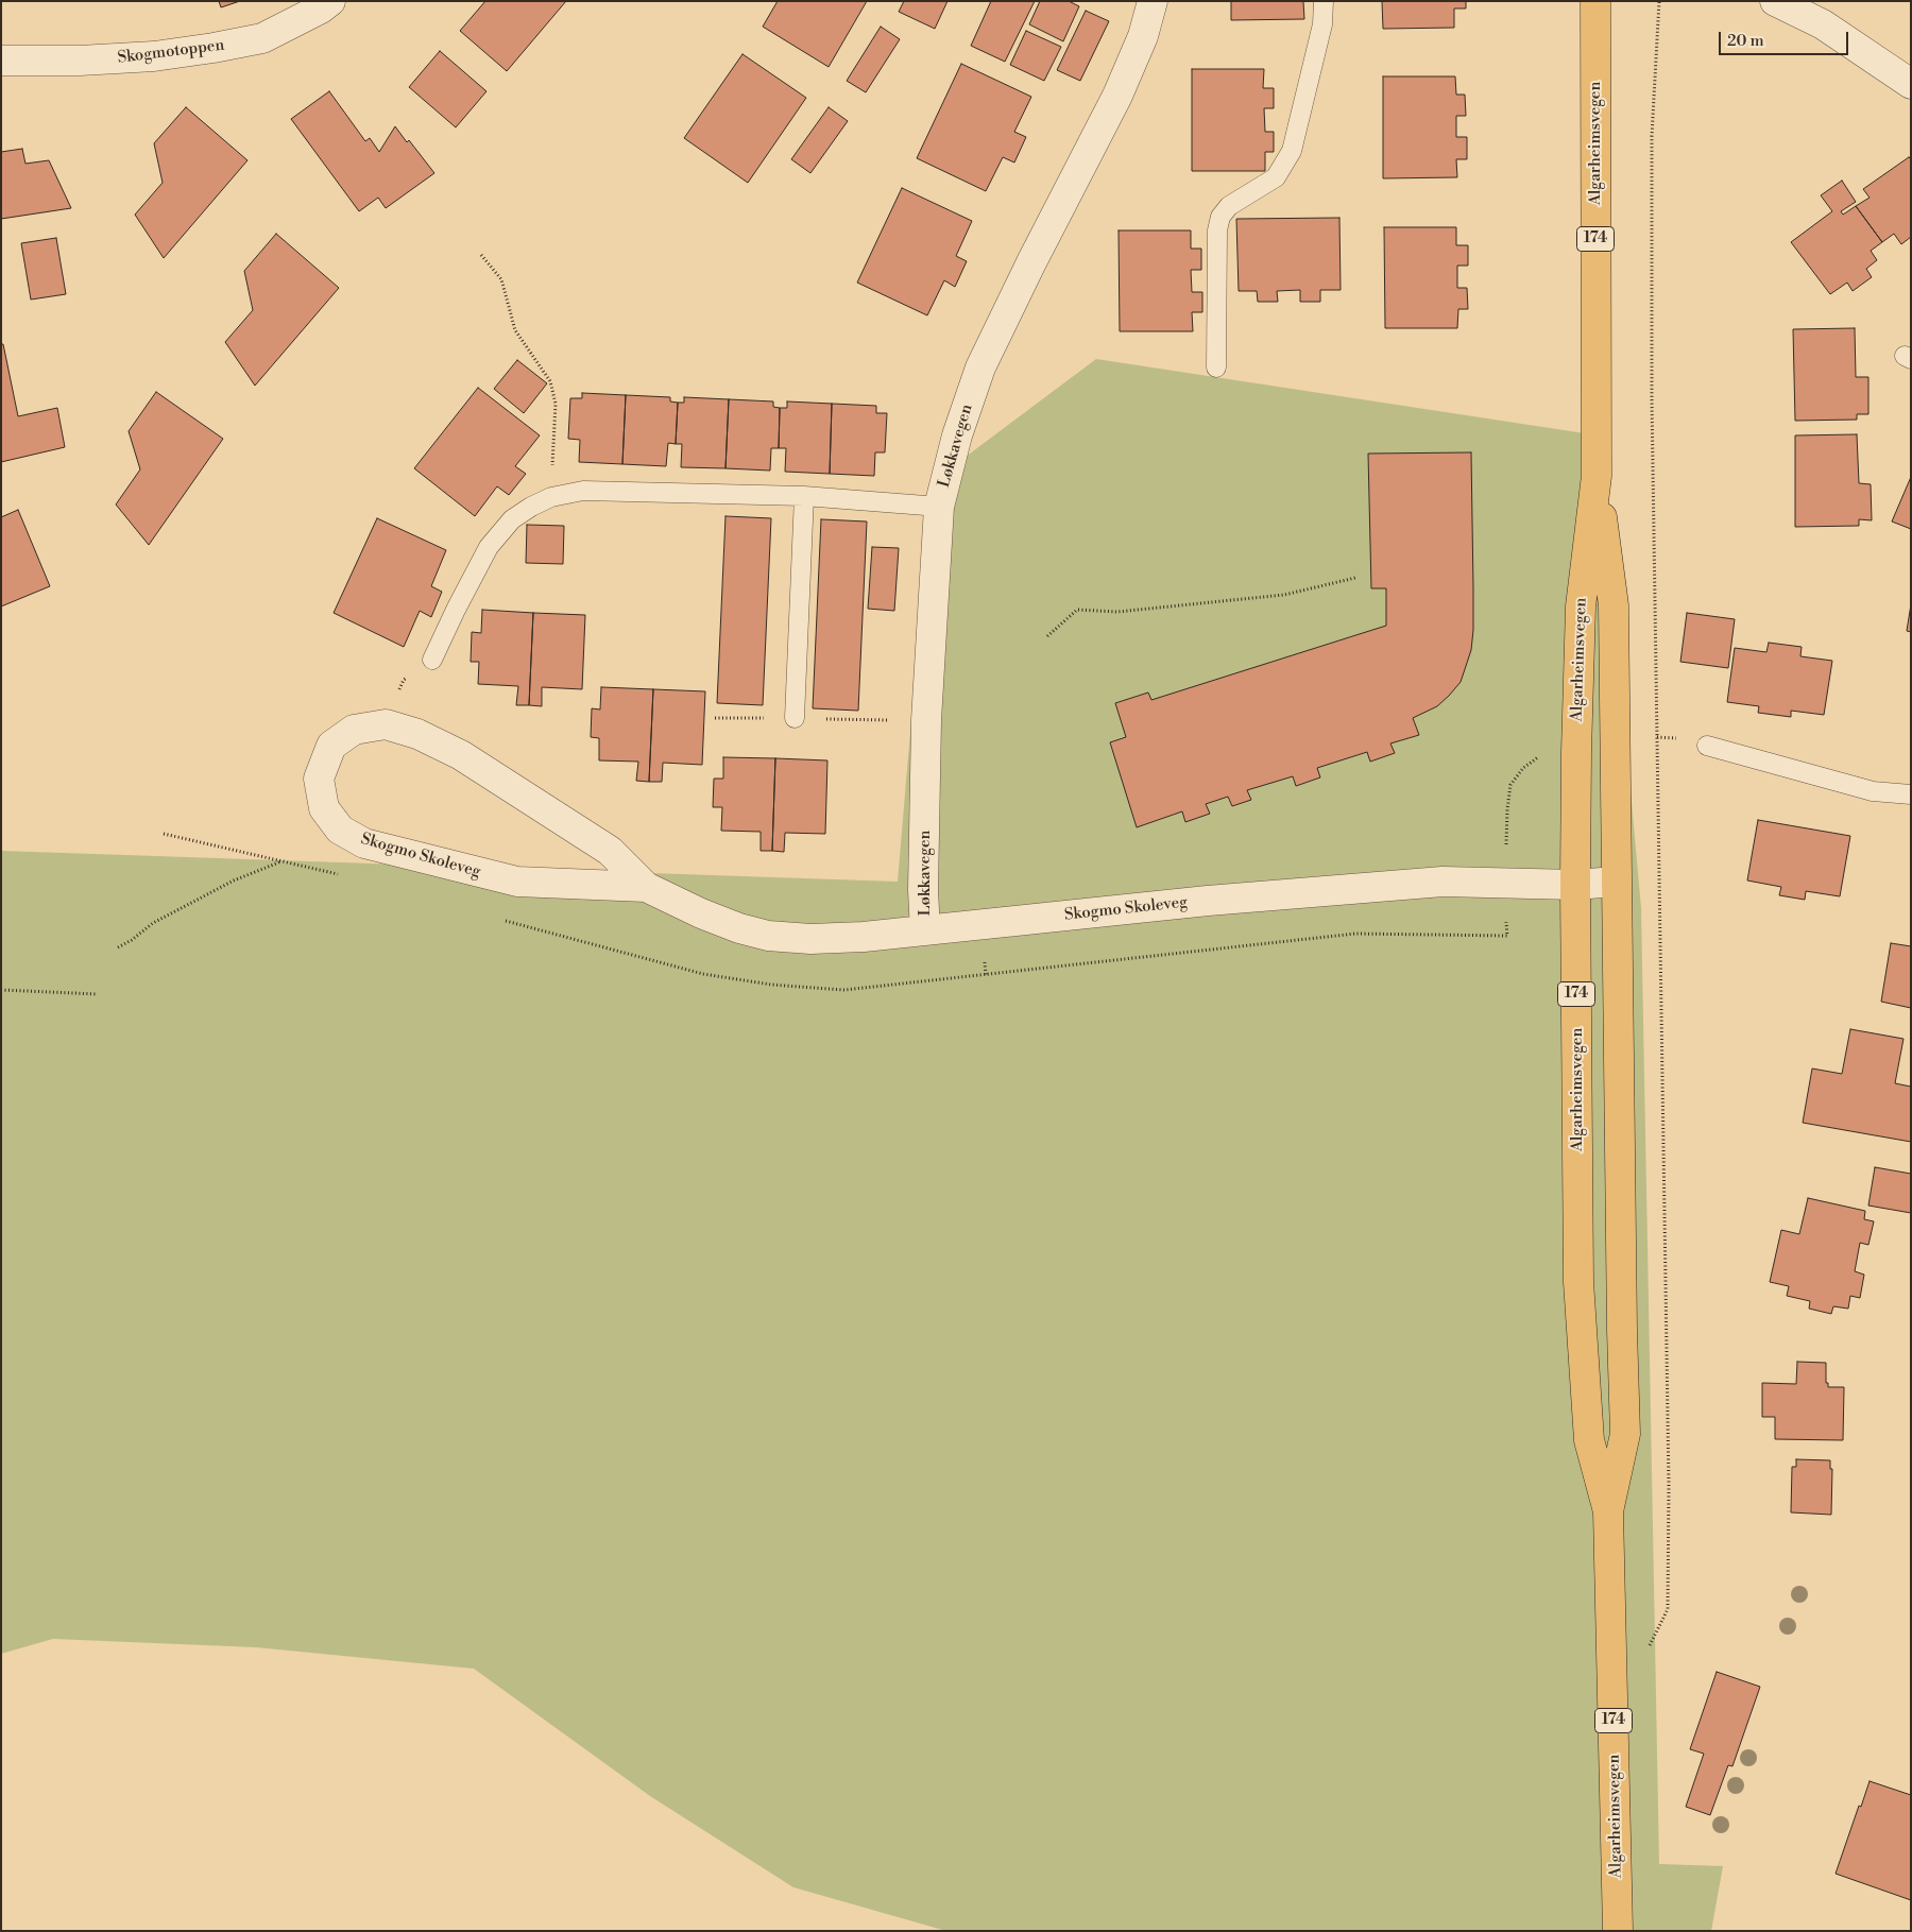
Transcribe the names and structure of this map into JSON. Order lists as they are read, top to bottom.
{
  "streets": {
    "main road": ["Algarheimsvegen", "174"],
    "street": ["Skogmotoppen", "Løkkavegen", "Skogmo Skoleveg"]
  },
  "crossings": [
    ["Algarheimsvegen", "Skogmo Skoleveg"],
    ["Løkkavegen", "Skogmo Skoleveg"]
  ],
  "scale_bar": "20 m"
}
